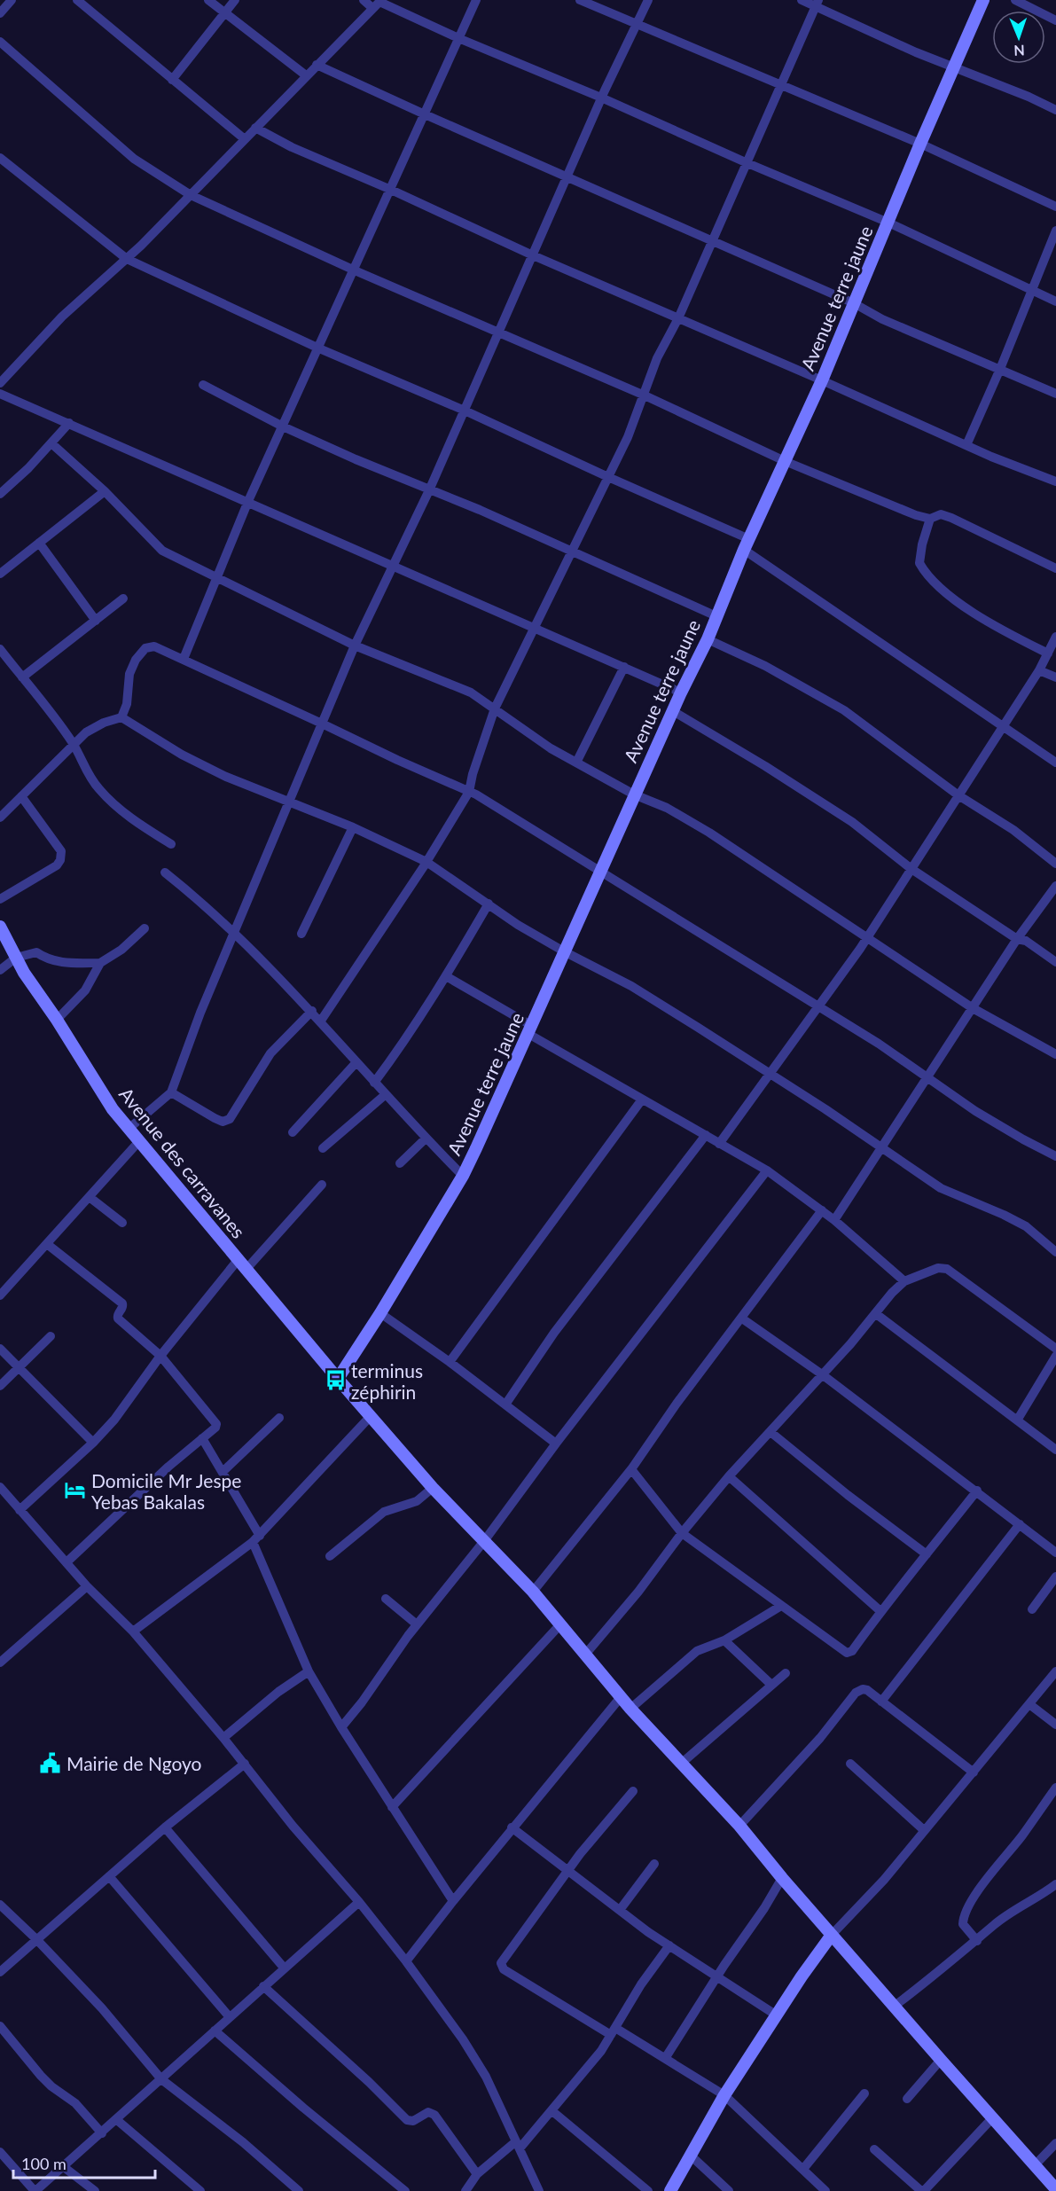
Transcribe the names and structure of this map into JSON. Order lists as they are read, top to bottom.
{
  "streets": {
    "street": ["Avenue terre jaune", "Avenue des carravanes"]
  },
  "crossings": [
    ["Avenue terre jaune", "Avenue des carravanes"]
  ],
  "places": {
    "bus stop": ["terminus zéphirin"],
    "hotel": ["Domicile Mr Jespe Yebas Bakalas"],
    "public building": ["Mairie de Ngoyo"]
  },
  "scale_bar": "100 m",
  "north": "bottom"
}
